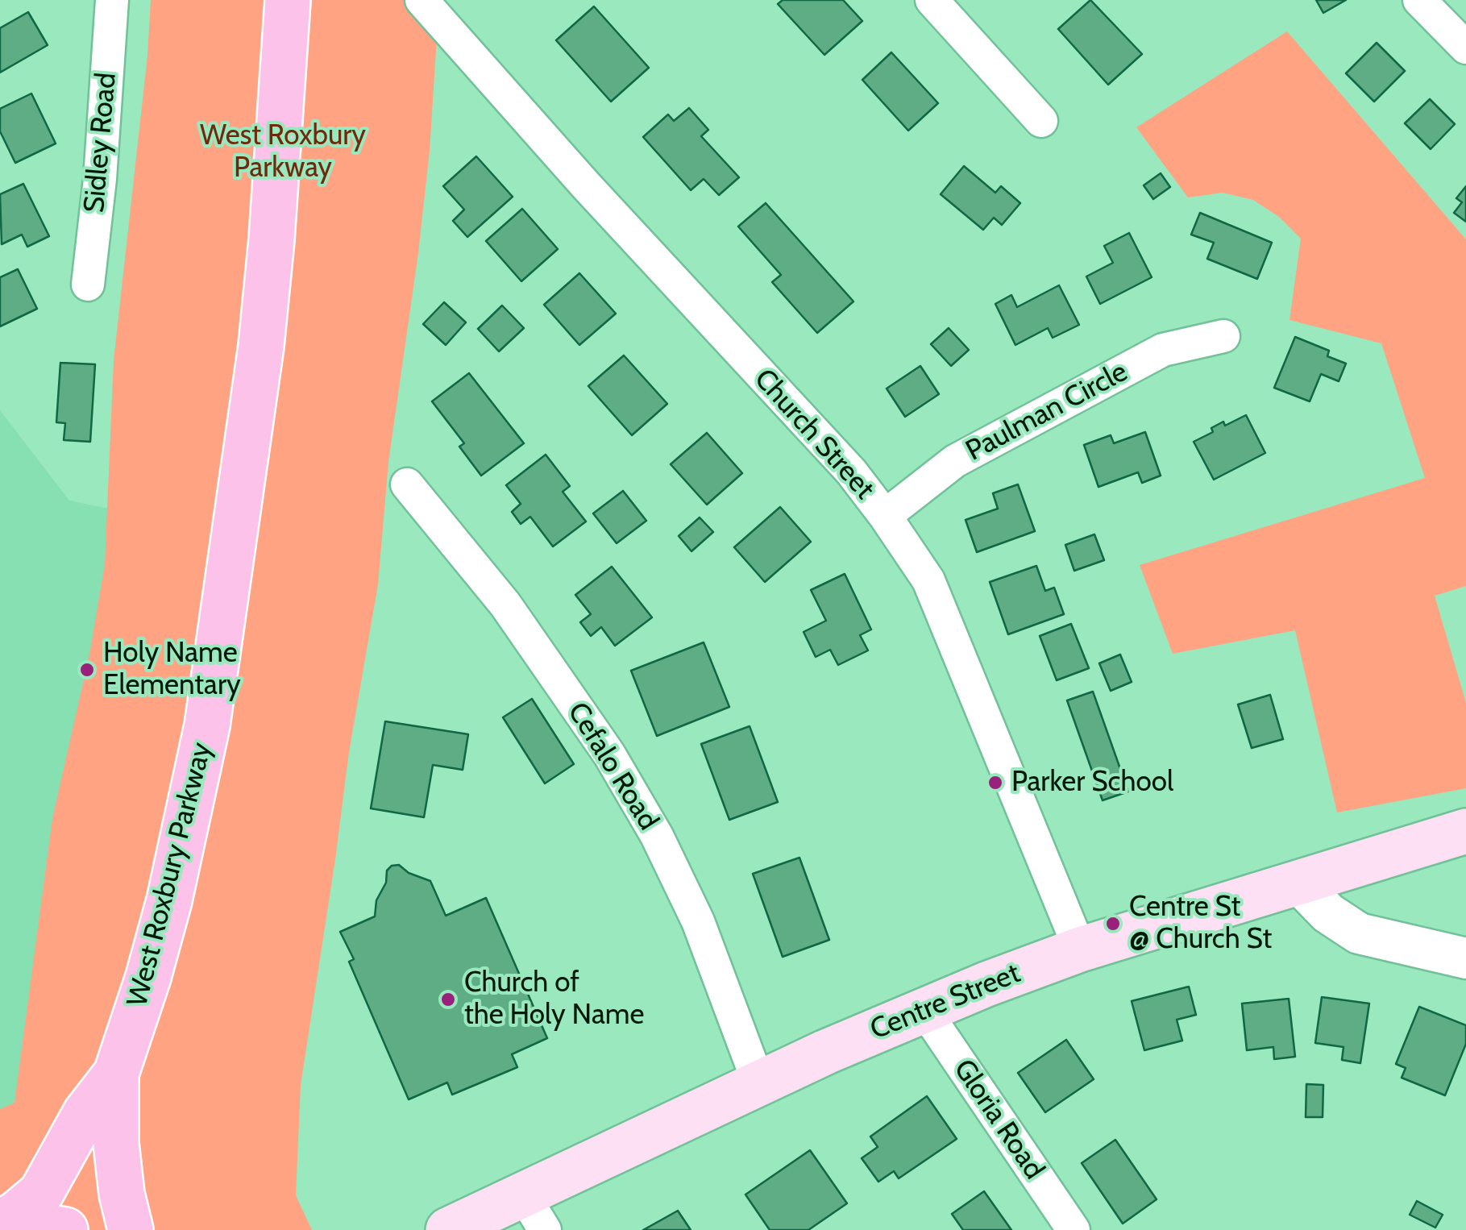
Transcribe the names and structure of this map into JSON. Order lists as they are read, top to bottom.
{
  "streets": {
    "main road": ["West Roxbury Parkway", "Centre Street"],
    "street": [
      "Sidley Road",
      "Paulman Circle",
      "Church Street",
      "Cefalo Road",
      "Gloria Road"
    ]
  },
  "crossings": [
    ["Paulman Circle", "Church Street"],
    ["Church Street", "Centre Street"],
    ["Cefalo Road", "Centre Street"],
    ["Centre Street", "Gloria Road"]
  ],
  "parks": ["West Roxbury Parkway"],
  "places": [
    "Holy Name Elementary",
    "Parker School",
    "Centre St @ Church St",
    "Church of the Holy Name"
  ]
}
